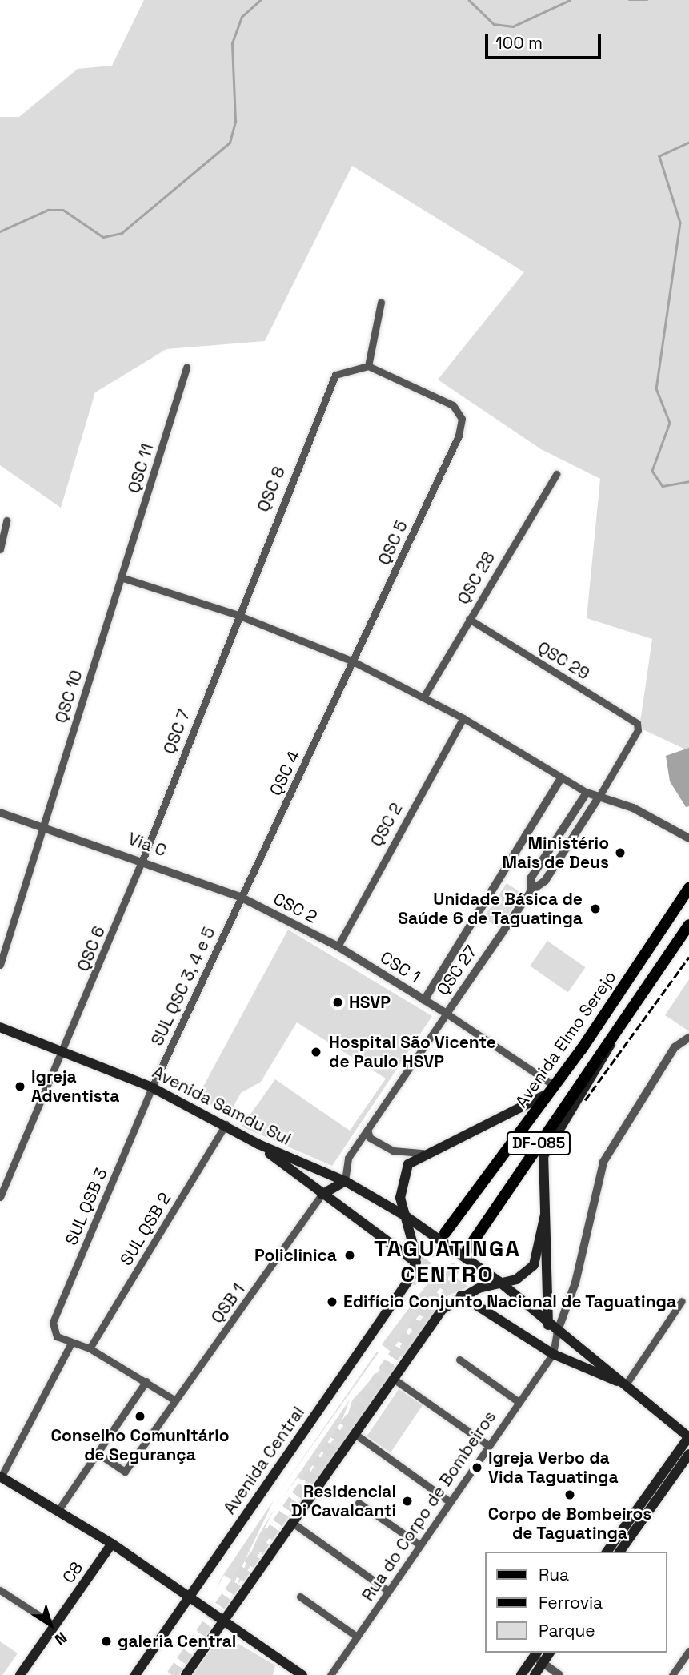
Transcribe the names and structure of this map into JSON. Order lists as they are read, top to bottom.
{
  "streets": {
    "main road": [
      "Avenida Elmo Serejo",
      "Avenida Samdu Sul",
      "DF-085",
      "Avenida Central",
      "C8"
    ],
    "street": [
      "QSC 11",
      "QSC 8",
      "QSC 5",
      "QSC 28",
      "QSC 29",
      "QSC 10",
      "QSC 7",
      "QSC 4",
      "QSC 2",
      "Via C",
      "CSC 2",
      "QSC 6",
      "CSC 1",
      "QSC 27",
      "SUL QSC 3, 4 e 5",
      "SUL QSB 3",
      "SUL QSB 2",
      "QSB 1",
      "Rua do Corpo de Bombeiros"
    ]
  },
  "crossings": [
    ["QSC 11", "QSC 10"],
    ["QSC 8", "QSC 5"],
    ["QSC 8", "QSC 7"],
    ["QSC 5", "QSC 4"],
    ["QSC 28", "QSC 29"],
    ["QSC 29", "QSC 27"],
    ["QSC 10", "Via C"],
    ["QSC 7", "Via C"],
    ["QSC 7", "QSC 6"],
    ["QSC 4", "Via C"],
    ["QSC 4", "CSC 2"],
    ["QSC 4", "SUL QSC 3, 4 e 5"],
    ["QSC 2", "CSC 2"],
    ["QSC 2", "CSC 1"],
    ["Via C", "CSC 2"],
    ["Via C", "QSC 6"],
    ["Via C", "SUL QSC 3, 4 e 5"],
    ["CSC 2", "CSC 1"],
    ["CSC 2", "SUL QSC 3, 4 e 5"],
    ["QSC 6", "Avenida Samdu Sul"],
    ["CSC 1", "QSC 27"],
    ["SUL QSC 3, 4 e 5", "Avenida Samdu Sul"],
    ["SUL QSC 3, 4 e 5", "SUL QSB 3"],
    ["Avenida Samdu Sul", "SUL QSB 3"],
    ["Avenida Samdu Sul", "SUL QSB 2"]
  ],
  "districts": ["TAGUATINGA CENTRO"],
  "places": [
    "Ministério Mais de Deus",
    "Unidade Básica de Saúde 6 de Taguatinga",
    "HSVP",
    "Hospital São Vicente de Paulo HSVP",
    "Igreja Adventista",
    "Policlinica",
    "Edifício Conjunto Nacional de Taguatinga",
    "Conselho Comunitário de Segurança",
    "Igreja Verbo da Vida Taguatinga",
    "Corpo de Bombeiros de Taguatinga",
    "Residencial Di Cavalcanti",
    "galeria Central"
  ],
  "legend": ["Rua", "Ferrovia", "Parque"],
  "scale_bar": "100 m",
  "north": "bottom right"
}
